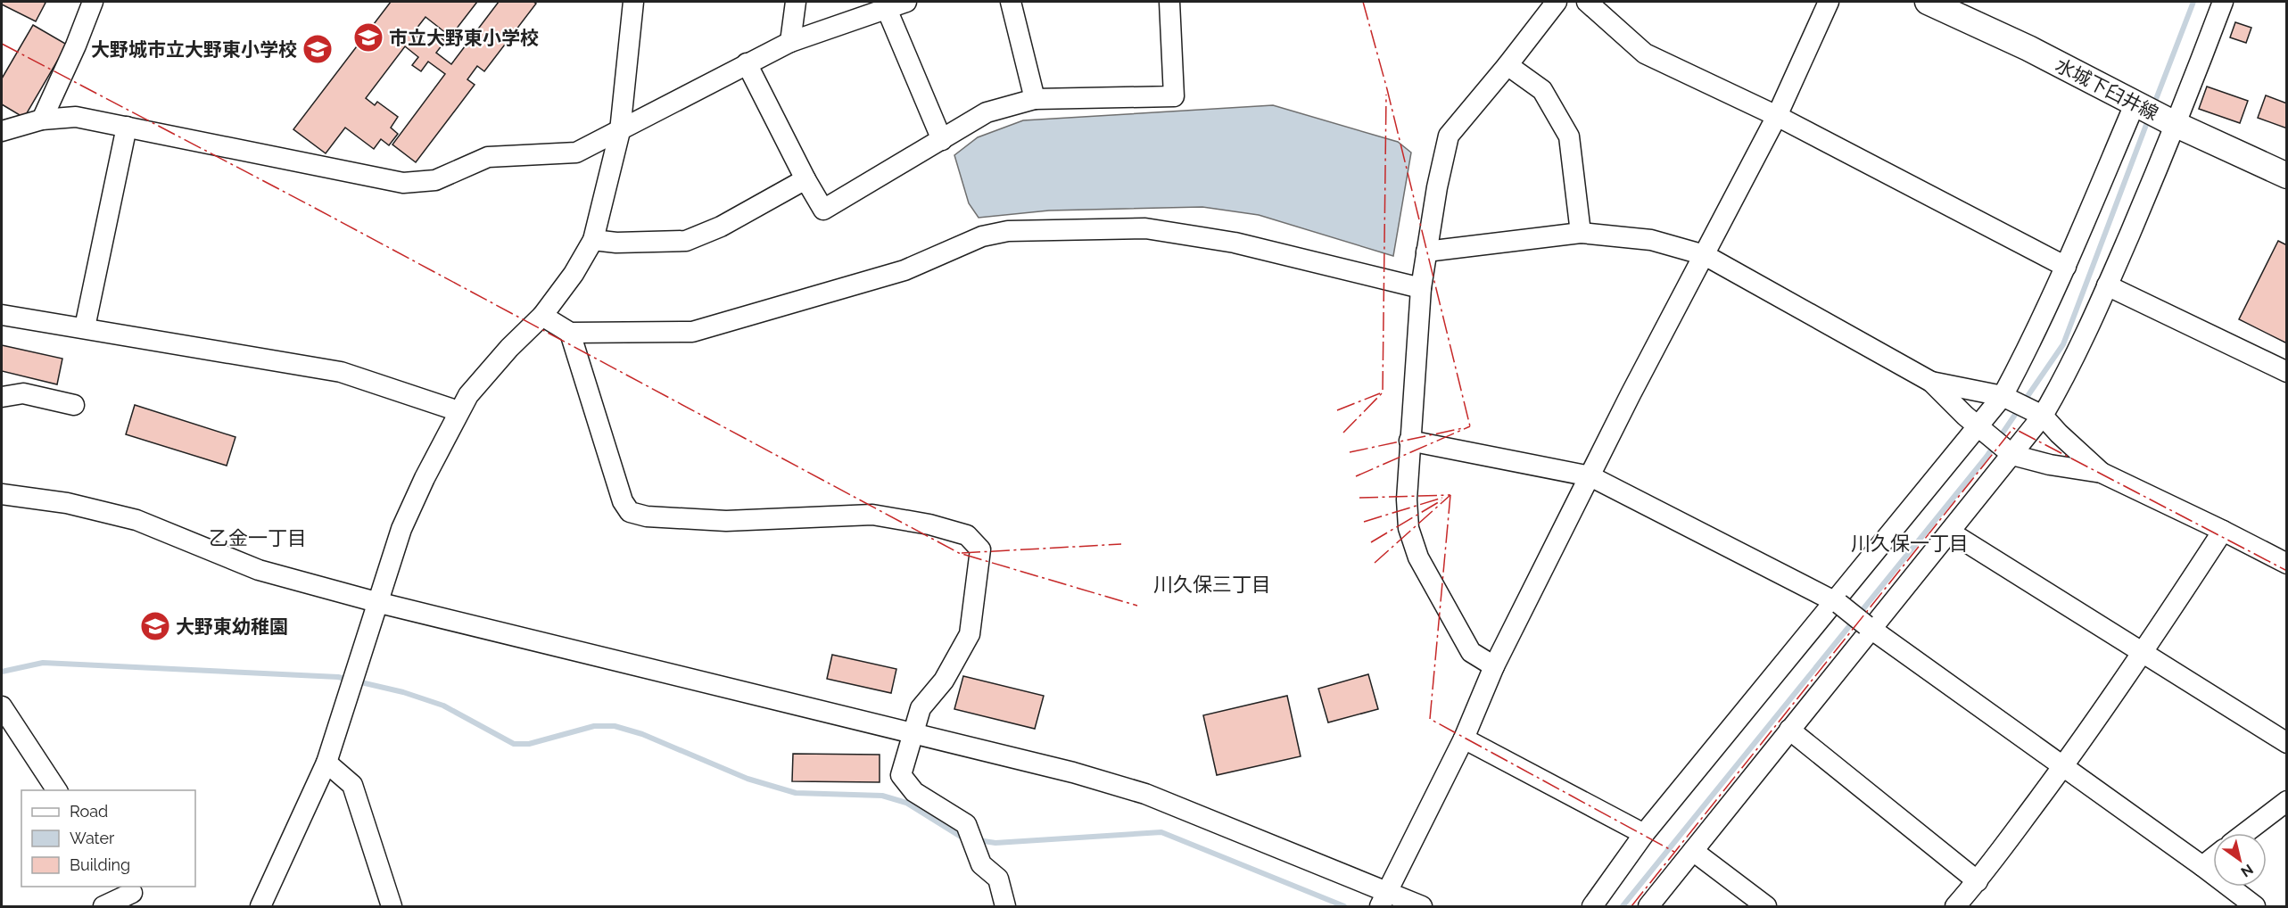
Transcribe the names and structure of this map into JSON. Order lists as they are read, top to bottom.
{
  "streets": {
    "main road": ["水城下臼井線"]
  },
  "districts": ["乙金一丁目", "川久保一丁目", "川久保三丁目"],
  "places": {
    "school or university": ["市立大野東小学校", "大野城市立大野東小学校", "大野東幼稚園"]
  },
  "legend": ["Road", "Water", "Building"],
  "north": "bottom right"
}
